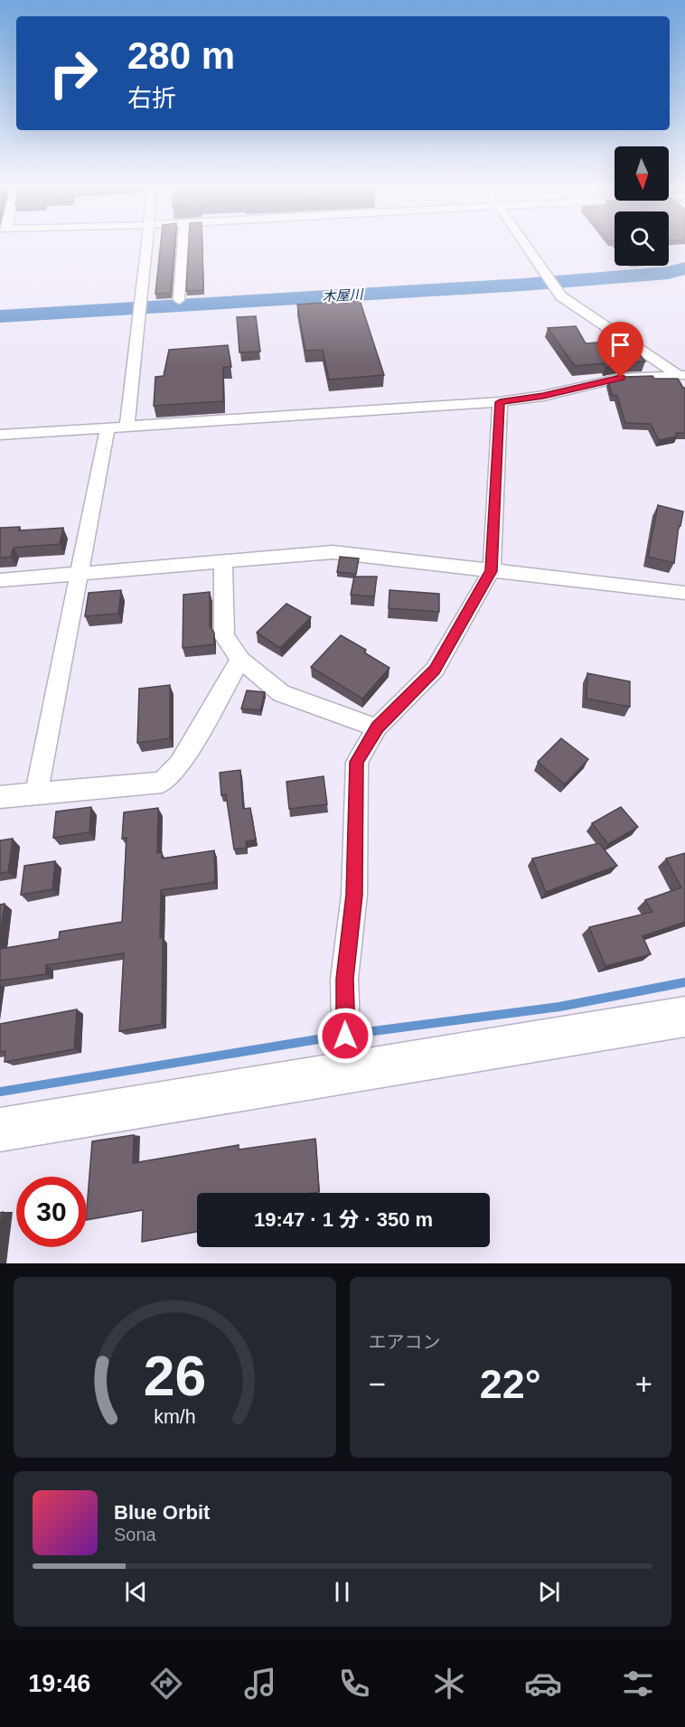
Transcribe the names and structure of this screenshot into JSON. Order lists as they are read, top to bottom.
{
  "water": ["木屋川"],
  "north": "bottom",
  "page": {
    "turn": ["280 m", "右折"],
    "limit": "30",
    "trip": "19:47 · 1 分 · 350 m",
    "tile": "エアコン",
    "heat": ["−", "22°", "+"],
    "song": ["Blue Orbit", "Sona"],
    "tabs": "19:46",
    "gauge": ["26", "km/h"]
  }
}
